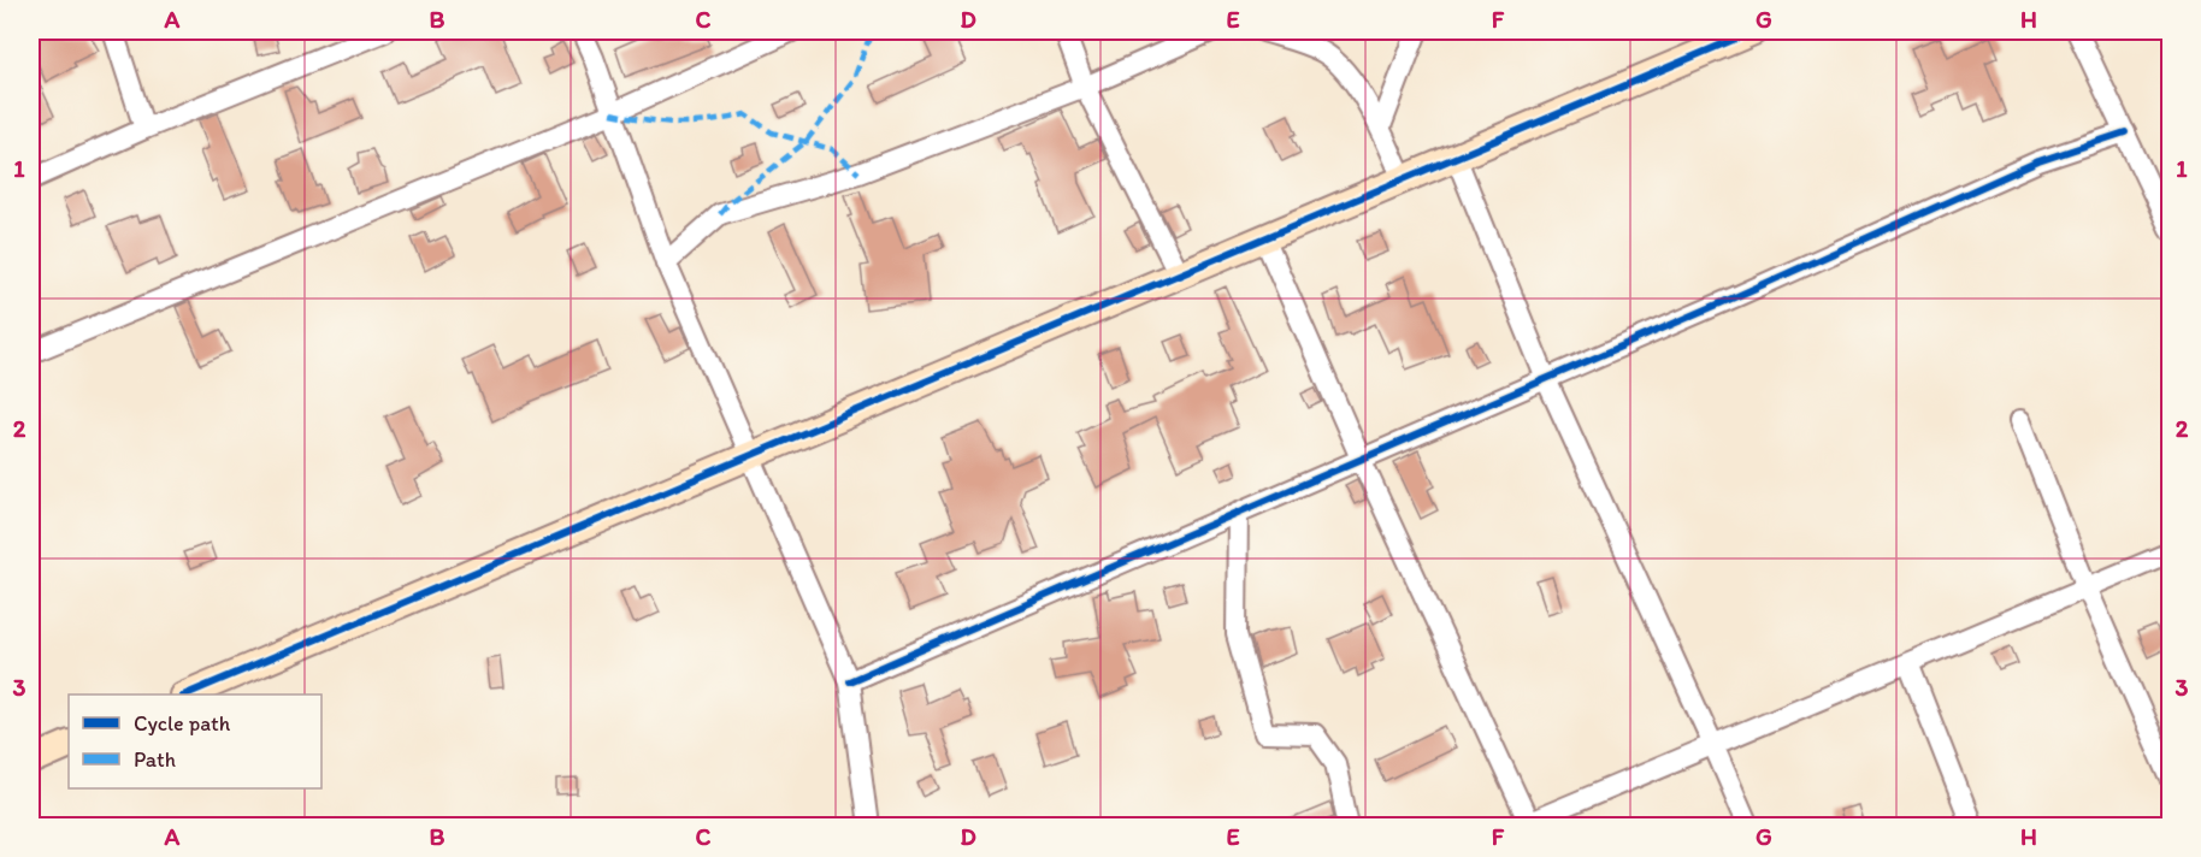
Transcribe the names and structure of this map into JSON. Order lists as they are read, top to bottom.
{
  "legend": ["Cycle path", "Path"],
  "grid": {
    "columns": [
      "A",
      "B",
      "C",
      "D",
      "E",
      "F",
      "G",
      "H"
    ],
    "rows": ["1", "2", "3"]
  }
}
